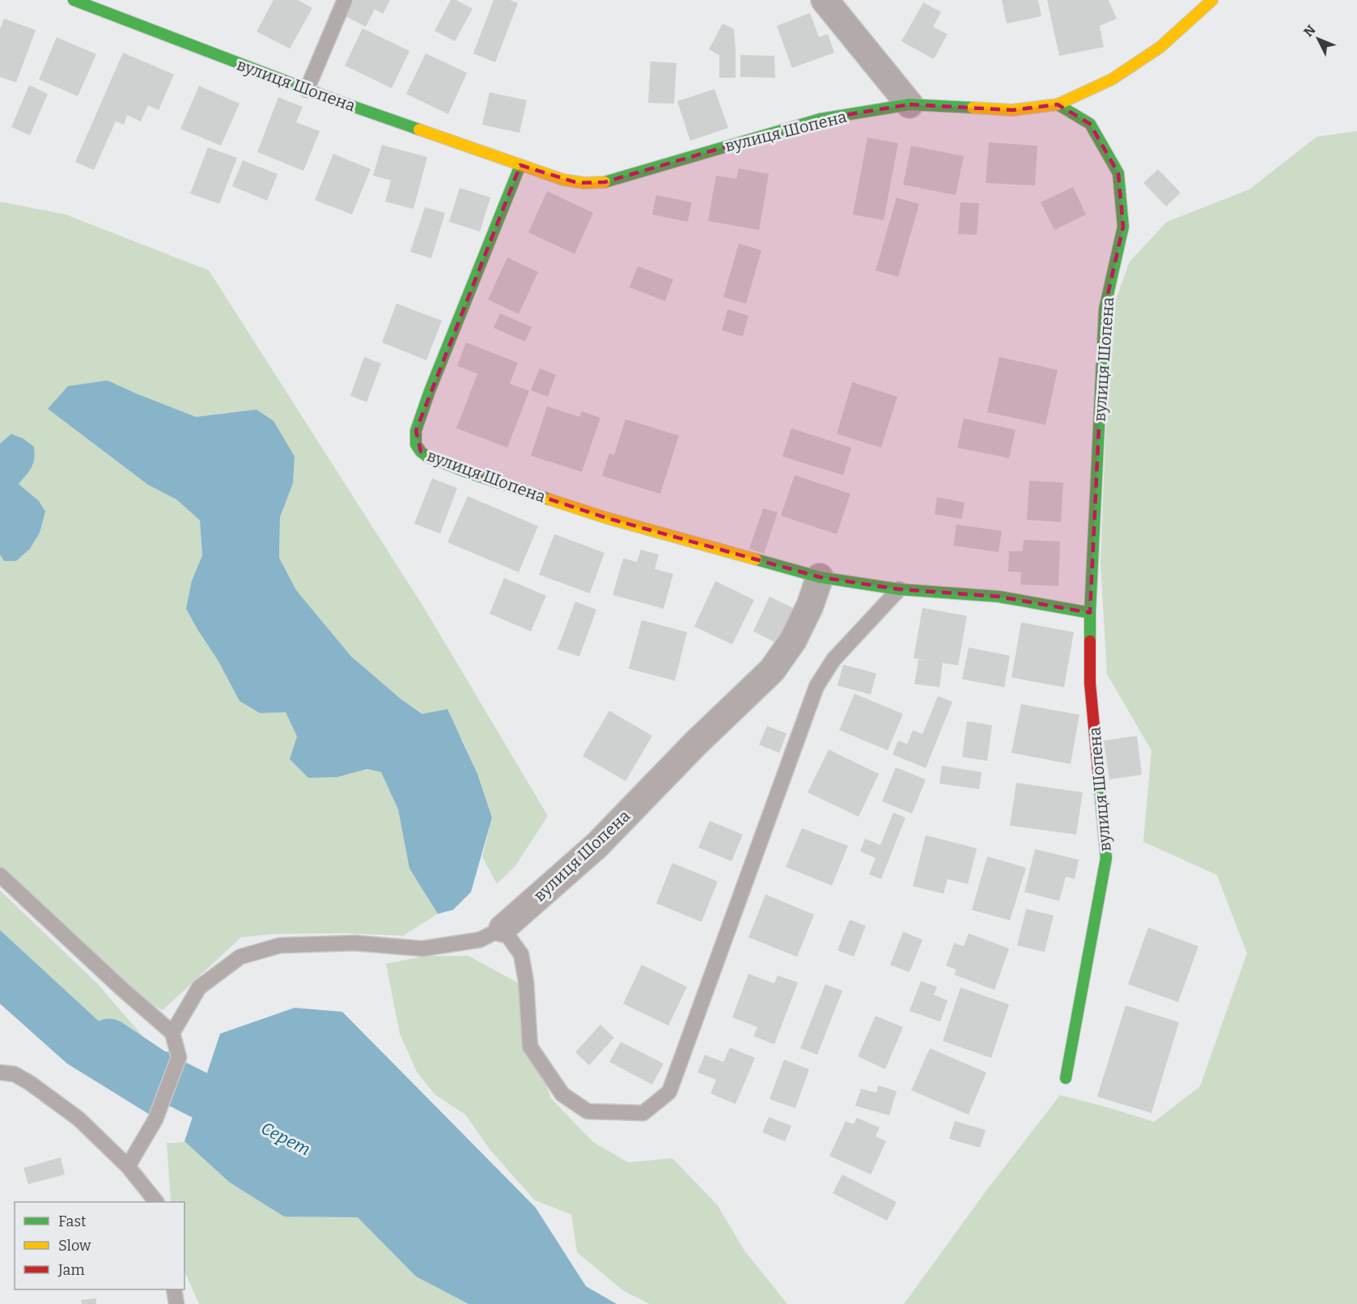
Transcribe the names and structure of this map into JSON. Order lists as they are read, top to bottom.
{
  "streets": {
    "street": ["вулиця Шопена"]
  },
  "water": ["Серет"],
  "legend": ["Fast", "Slow", "Jam"],
  "north": "top left"
}
